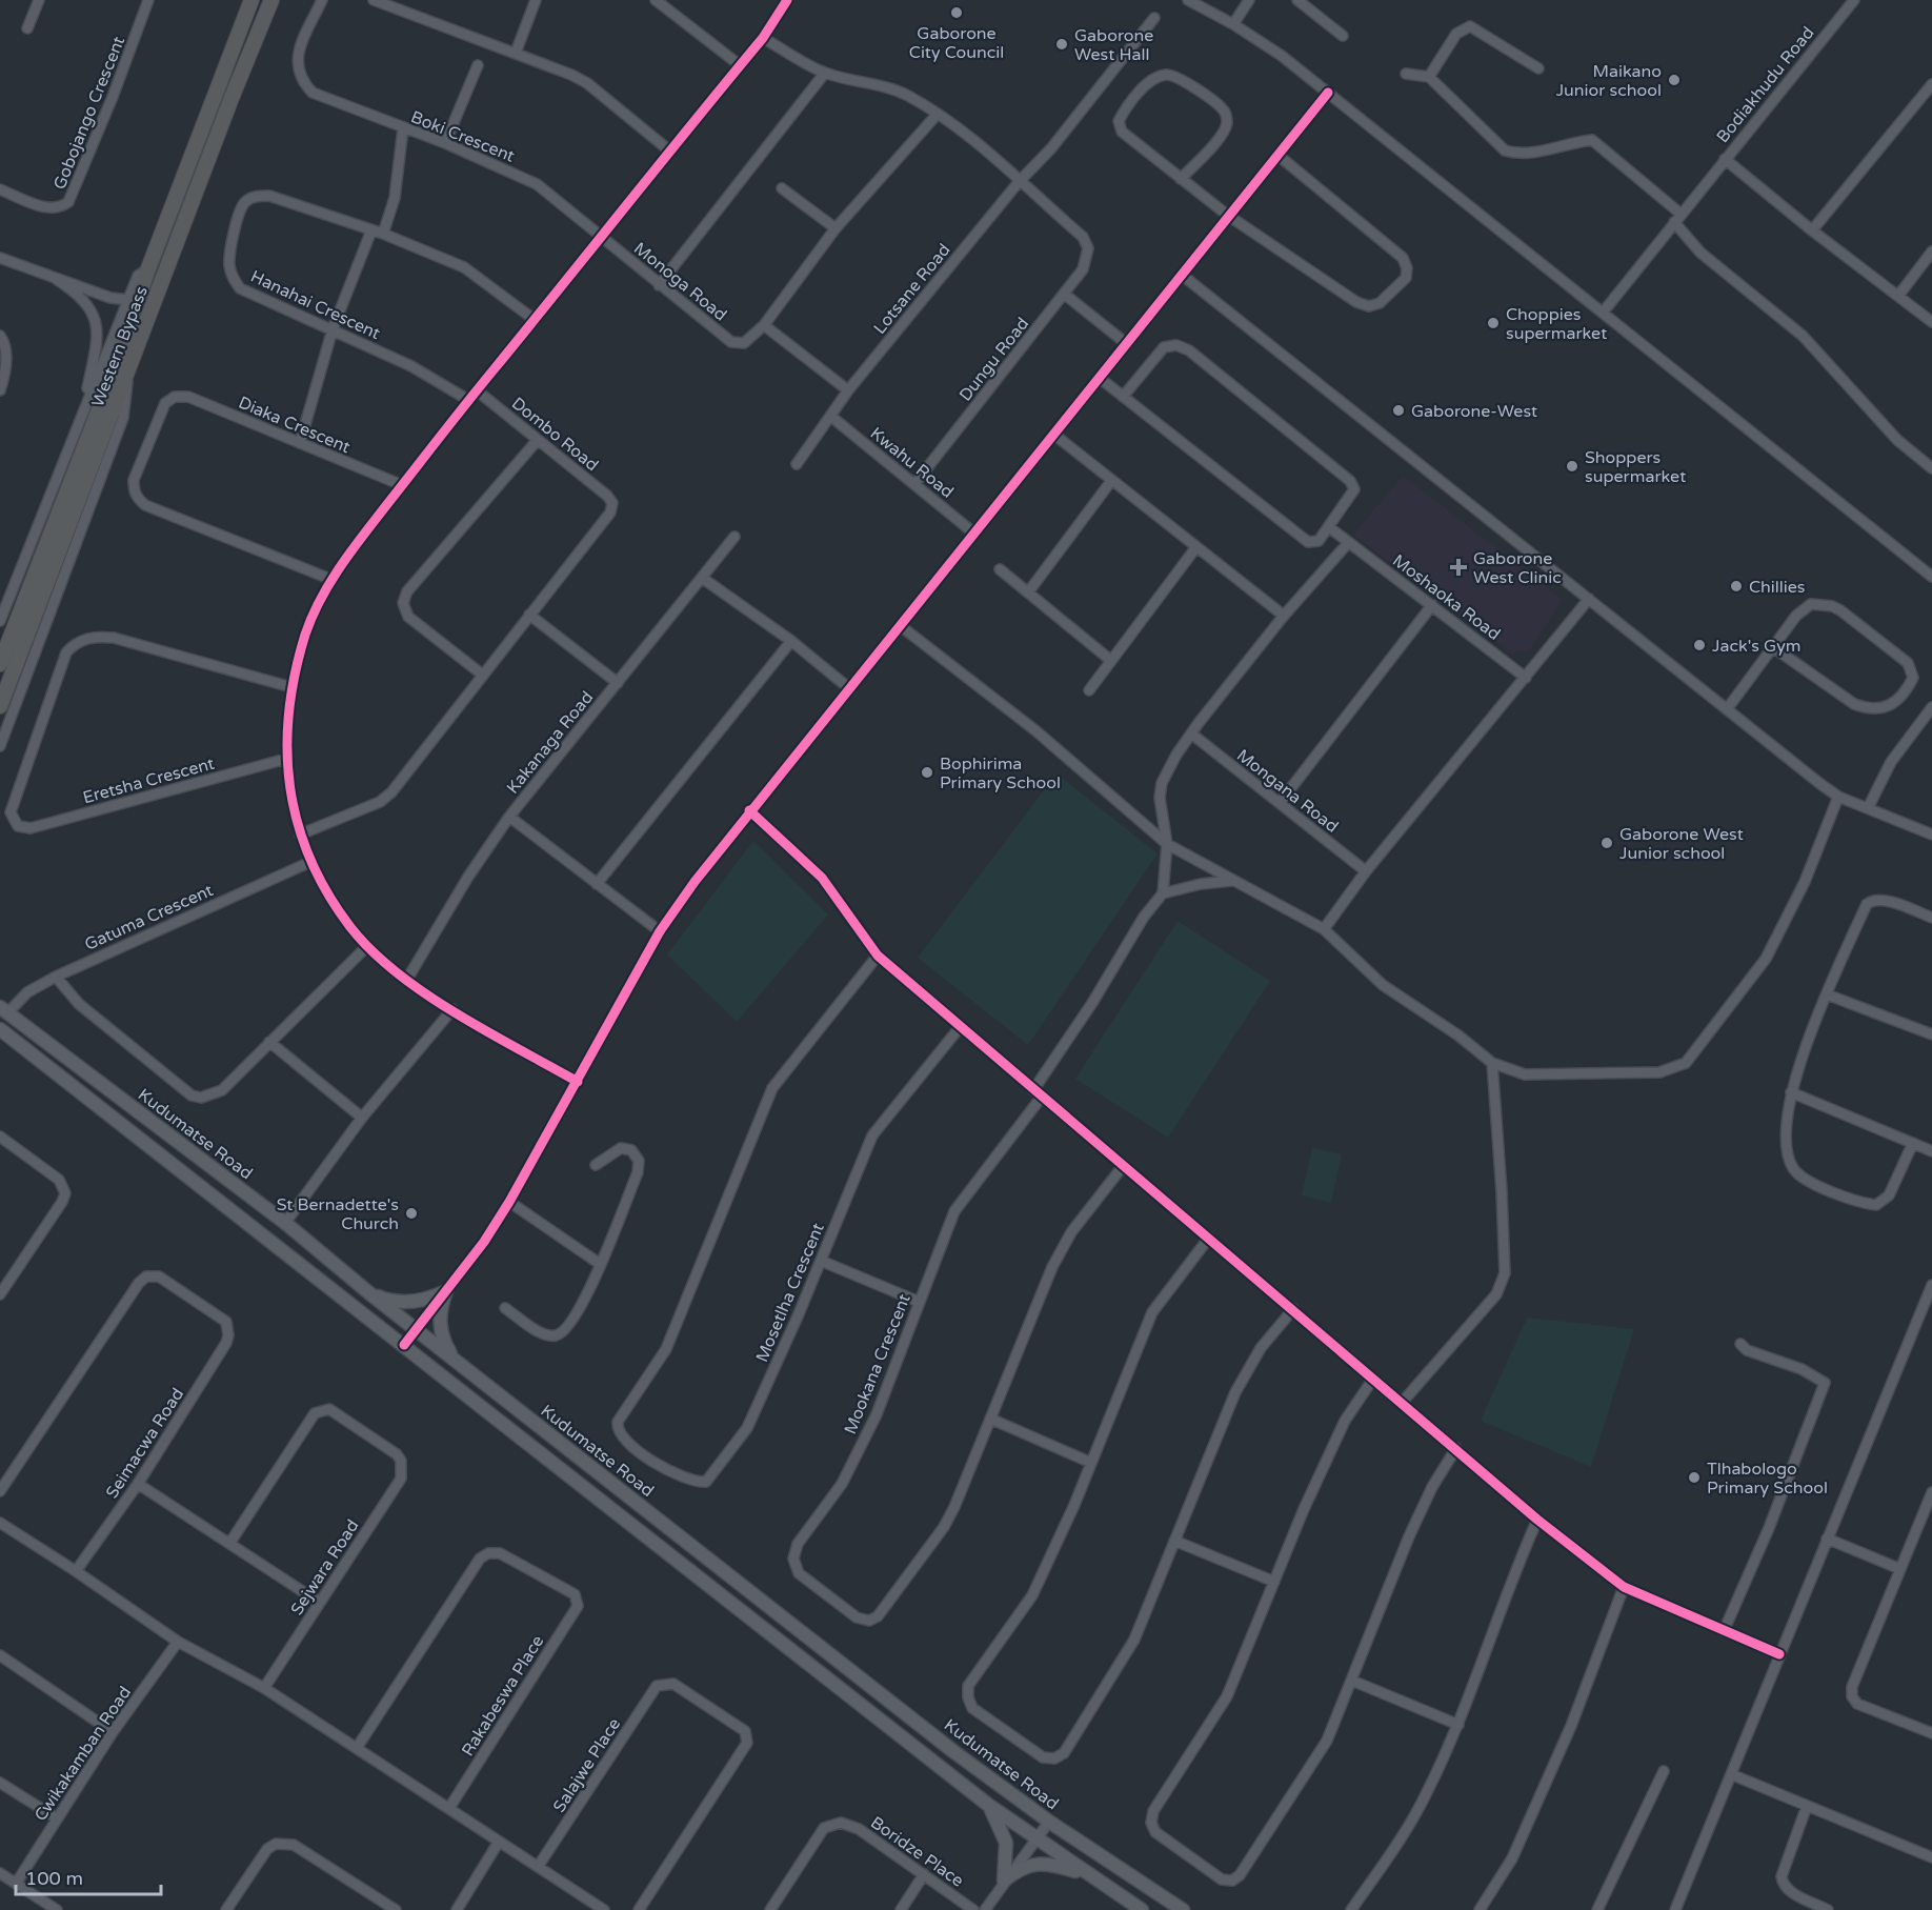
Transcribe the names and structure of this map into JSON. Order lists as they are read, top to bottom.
{
  "streets": {
    "highway": ["Western Bypass"],
    "main road": ["Kudumatse Road"],
    "street": [
      "Bodiakhudu Road",
      "Gobojango Crescent",
      "Boki Crescent",
      "Monoga Road",
      "Lotsane Road",
      "Hanahai Crescent",
      "Dungu Road",
      "Diaka Crescent",
      "Dombo Road",
      "Kwahu Road",
      "Moshaoka Road",
      "Kakanaga Road",
      "Eretsha Crescent",
      "Mongana Road",
      "Gatuma Crescent",
      "Mosetlha Crescent",
      "Mookana Crescent",
      "Seimacwa Road",
      "Sejwara Road",
      "Rakabeswa Place",
      "Cwikakamban Road",
      "Salajwe Place",
      "Boridze Place"
    ]
  },
  "crossings": [
    ["Boki Crescent", "Monoga Road"],
    ["Lotsane Road", "Dungu Road"],
    ["Lotsane Road", "Kwahu Road"],
    ["Dungu Road", "Kwahu Road"],
    ["Gatuma Crescent", "Kudumatse Road"]
  ],
  "places": {
    "other": [
      "Gaborone City Council",
      "Gaborone West Hall",
      "Maikano Junior school",
      "Choppies supermarket",
      "Gaborone-West",
      "Shoppers supermarket",
      "Chillies",
      "Jack's Gym",
      "Bophirima Primary School",
      "Gaborone West Junior school",
      "St Bernadette's Church",
      "Tlhabologo Primary School"
    ],
    "health": ["Gaborone West Clinic"]
  },
  "scale_bar": "100 m"
}
